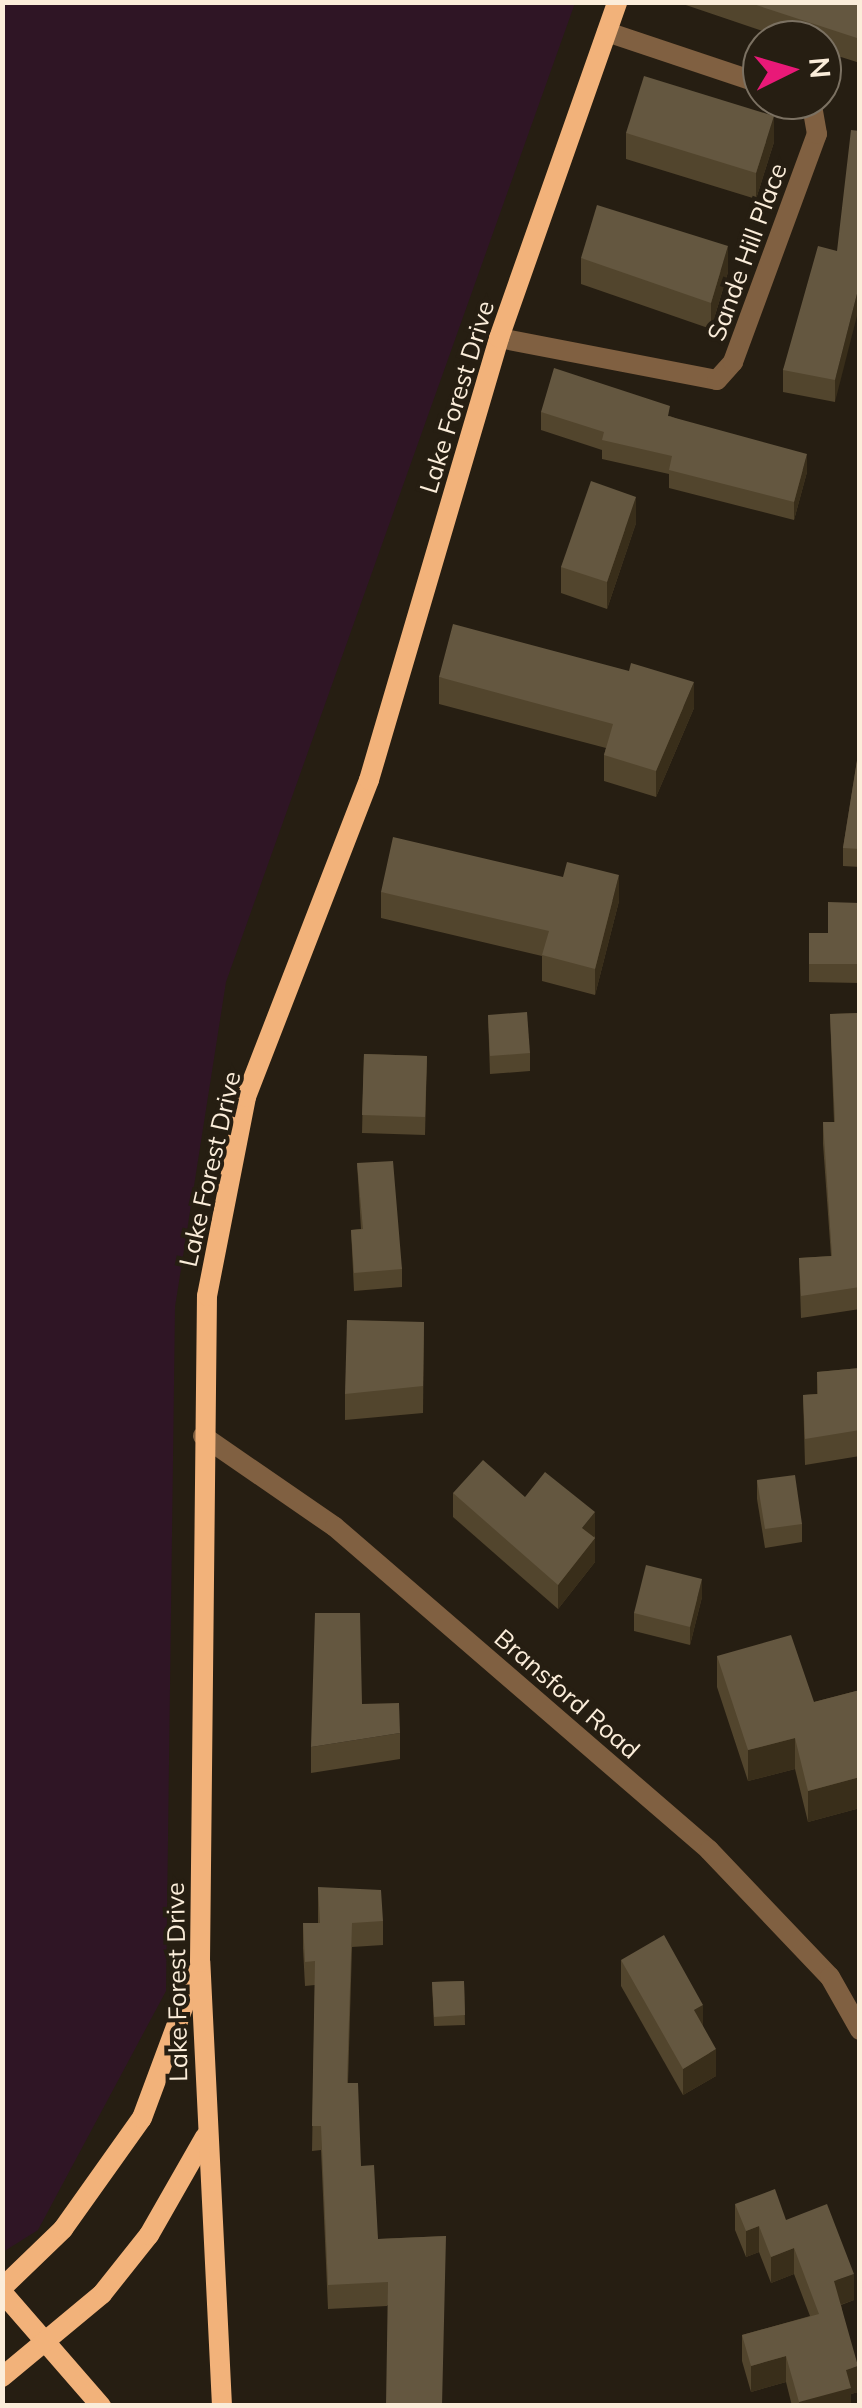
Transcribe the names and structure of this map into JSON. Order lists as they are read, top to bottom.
{
  "streets": {
    "street": ["Sande Hill Place", "Lake Forest Drive", "Bransford Road"]
  },
  "crossings": [
    ["Sande Hill Place", "Lake Forest Drive"],
    ["Lake Forest Drive", "Bransford Road"]
  ],
  "north": "right"
}
